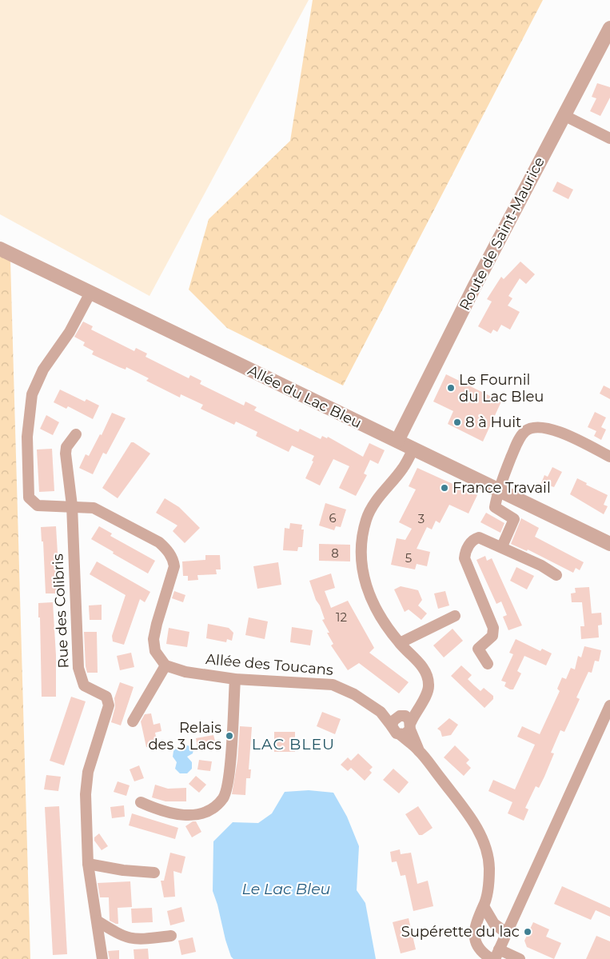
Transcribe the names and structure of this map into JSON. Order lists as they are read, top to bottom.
{
  "streets": {
    "street": [
      "Route de Saint-Maurice",
      "Allée du Lac Bleu",
      "Rue des Colibris",
      "Allée des Toucans"
    ]
  },
  "crossings": [
    ["Route de Saint-Maurice", "Allée du Lac Bleu"]
  ],
  "districts": ["LAC BLEU"],
  "water": ["Le Lac Bleu"],
  "places": [
    "Le Fournil du Lac Bleu",
    "8 à Huit",
    "France Travail",
    "Relais des 3 Lacs",
    "Supérette du lac"
  ],
  "house_numbers": [
    "6",
    "3",
    "8",
    "5",
    "12"
  ]
}
